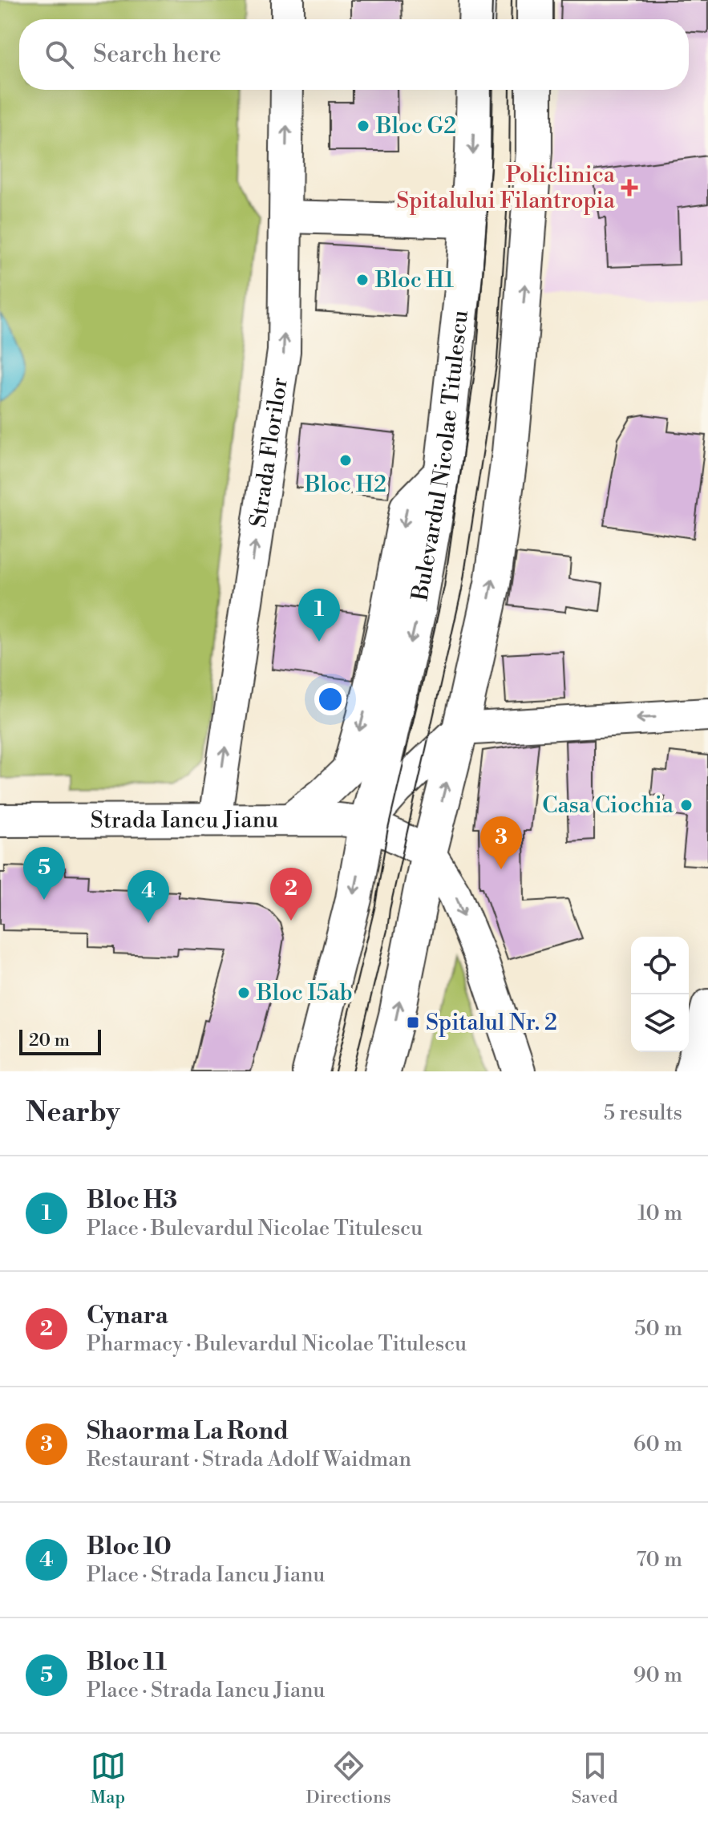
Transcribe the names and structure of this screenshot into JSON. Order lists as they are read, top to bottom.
{
  "streets": {
    "main road": ["Bulevardul Nicolae Titulescu"],
    "street": ["Strada Florilor", "Strada Iancu Jianu"]
  },
  "crossings": [
    ["Strada Florilor", "Strada Iancu Jianu"],
    ["Bulevardul Nicolae Titulescu", "Strada Iancu Jianu"]
  ],
  "places": {
    "other": [
      "Bloc G2",
      "Bloc H1",
      "Bloc H2",
      "Casa Ciochia",
      "Bloc I5ab"
    ],
    "health": ["Policlinica Spitalului Filantropia"],
    "transit": ["Spitalul Nr. 2"]
  },
  "scale_bar": "20 m",
  "page": {
    "search": "Search here",
    "pins": [
      "1",
      "3",
      "5",
      "2",
      "4"
    ],
    "scale": "20 m",
    "heading": ["Nearby", "5 results"],
    "list": [
      {
        "mark": "1",
        "name": "Bloc H3",
        "note": "Place · Bulevardul Nicolae Titulescu",
        "value": "10 m"
      },
      {
        "mark": "2",
        "name": "Cynara",
        "note": "Pharmacy · Bulevardul Nicolae Titulescu",
        "value": "50 m"
      },
      {
        "mark": "3",
        "name": "Shaorma La Rond",
        "note": "Restaurant · Strada Adolf Waidman",
        "value": "60 m"
      },
      {
        "mark": "4",
        "name": "Bloc 10",
        "note": "Place · Strada Iancu Jianu",
        "value": "70 m"
      },
      {
        "mark": "5",
        "name": "Bloc 11",
        "note": "Place · Strada Iancu Jianu",
        "value": "90 m"
      }
    ],
    "nav": ["Map", "Directions", "Saved"]
  }
}
